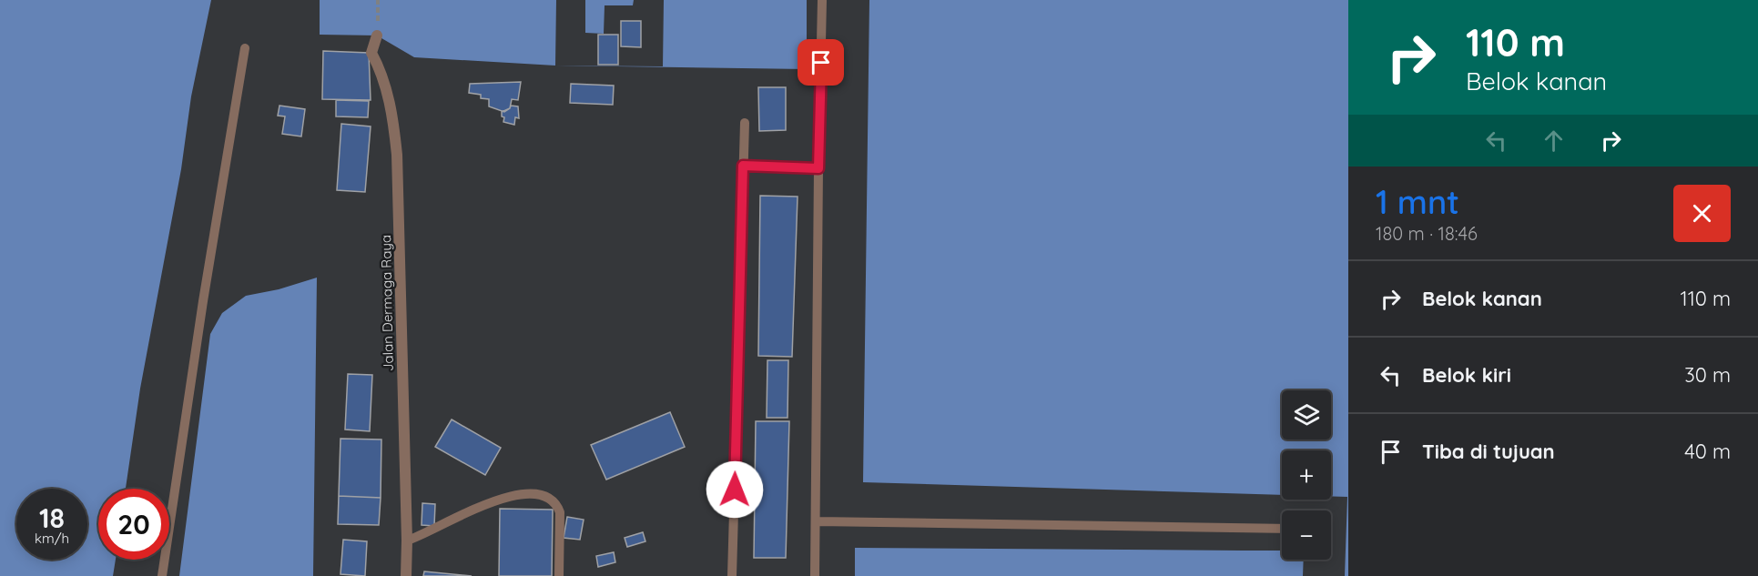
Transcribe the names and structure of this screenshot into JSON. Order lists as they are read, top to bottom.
{
  "streets": {
    "street": ["Jalan Dermaga Raya"]
  },
  "page": {
    "turn": ["110 m", "Belok kanan"],
    "heading": ["1 mnt", "180 m · 18:46"],
    "list": [
      {
        "name": "Belok kanan",
        "value": "110 m"
      },
      {
        "name": "Belok kiri",
        "value": "30 m"
      },
      {
        "name": "Tiba di tujuan",
        "value": "40 m"
      }
    ],
    "map_buttons": ["+", "−"],
    "speed": "18 km/h",
    "limit": "20"
  }
}
